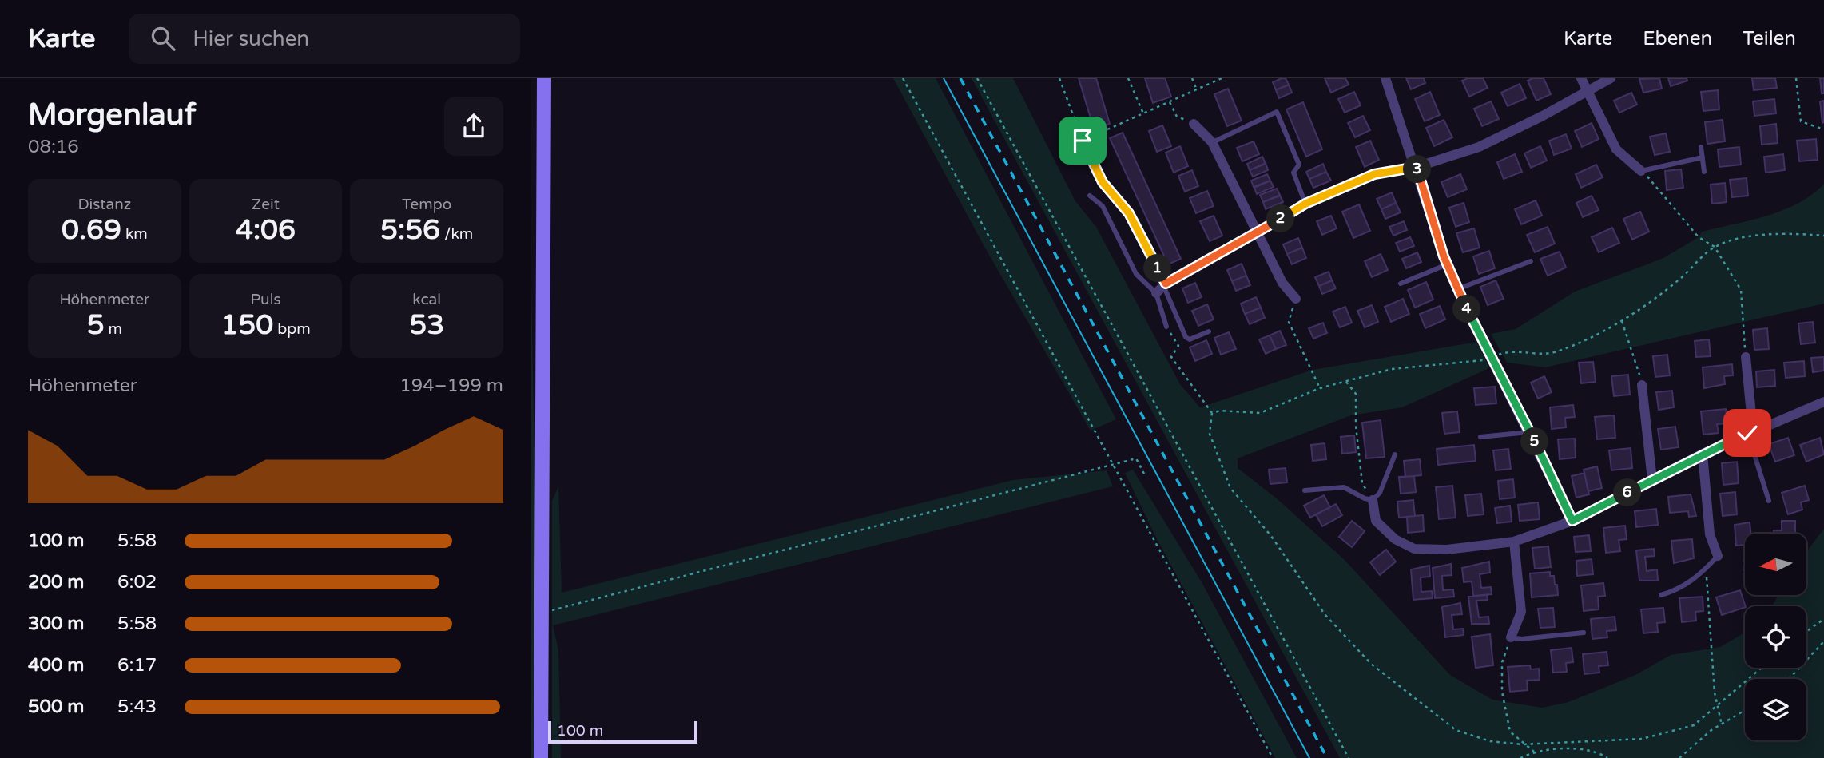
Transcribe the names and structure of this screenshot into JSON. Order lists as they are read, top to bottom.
{
  "scale_bar": "100 m",
  "north": "left",
  "page": {
    "header": "Karte",
    "search": "Hier suchen",
    "nav": ["Karte", "Ebenen", "Teilen"],
    "heading": ["Morgenlauf", "08:16"],
    "pins": [
      "3",
      "2",
      "1",
      "4",
      "5",
      "6"
    ],
    "stats": [
      ["Distanz", "0.69 km"],
      ["Zeit", "4:06"],
      ["Tempo", "5:56 /km"],
      ["Höhenmeter", "5 m"],
      ["Puls", "150 bpm"],
      ["kcal", "53"]
    ],
    "chart": ["Höhenmeter", "194–199 m"],
    "list": [
      {
        "name": "100 m",
        "note": "5:58"
      },
      {
        "name": "200 m",
        "note": "6:02"
      },
      {
        "name": "300 m",
        "note": "5:58"
      },
      {
        "name": "400 m",
        "note": "6:17"
      },
      {
        "name": "500 m",
        "note": "5:43"
      }
    ],
    "scale": "100 m"
  }
}
